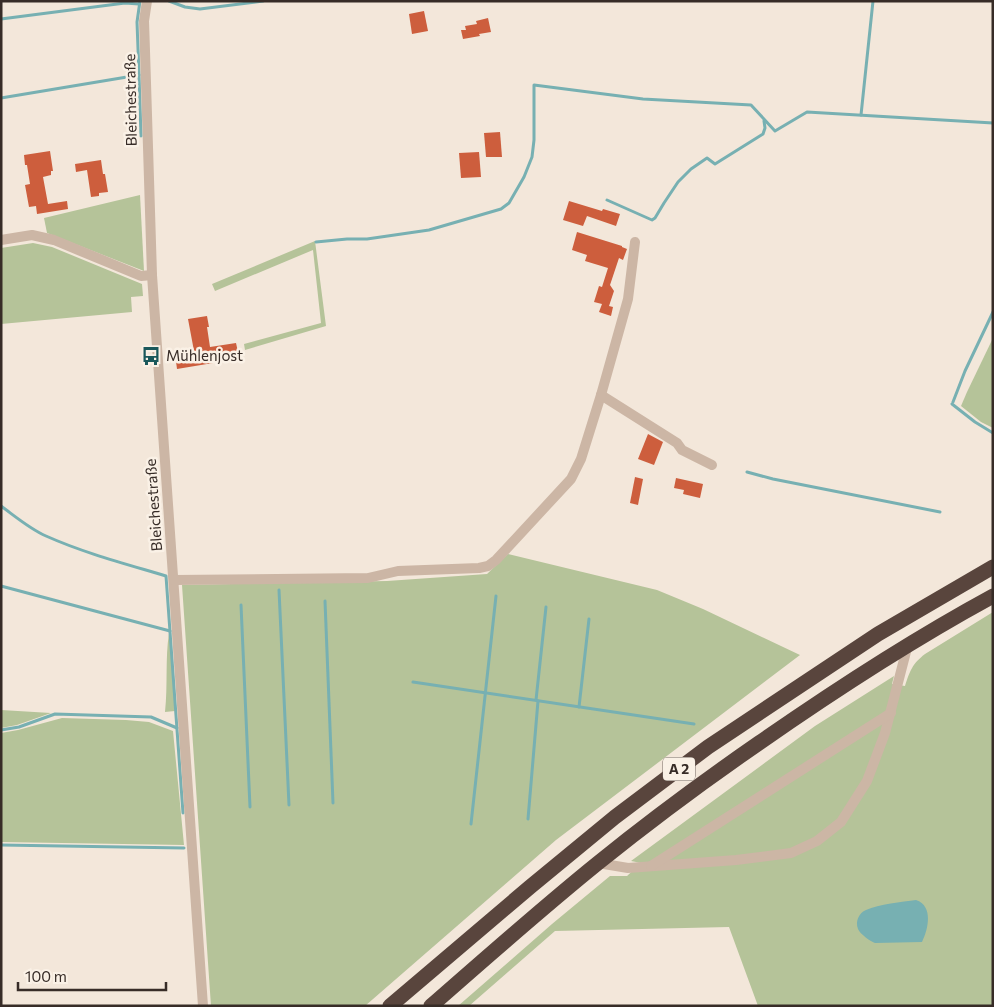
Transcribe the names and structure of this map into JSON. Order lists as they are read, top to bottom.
{
  "streets": {
    "highway": ["A 2"],
    "street": ["Bleichestraße"]
  },
  "places": {
    "bus stop": ["Mühlenjost"]
  },
  "scale_bar": "100 m"
}
